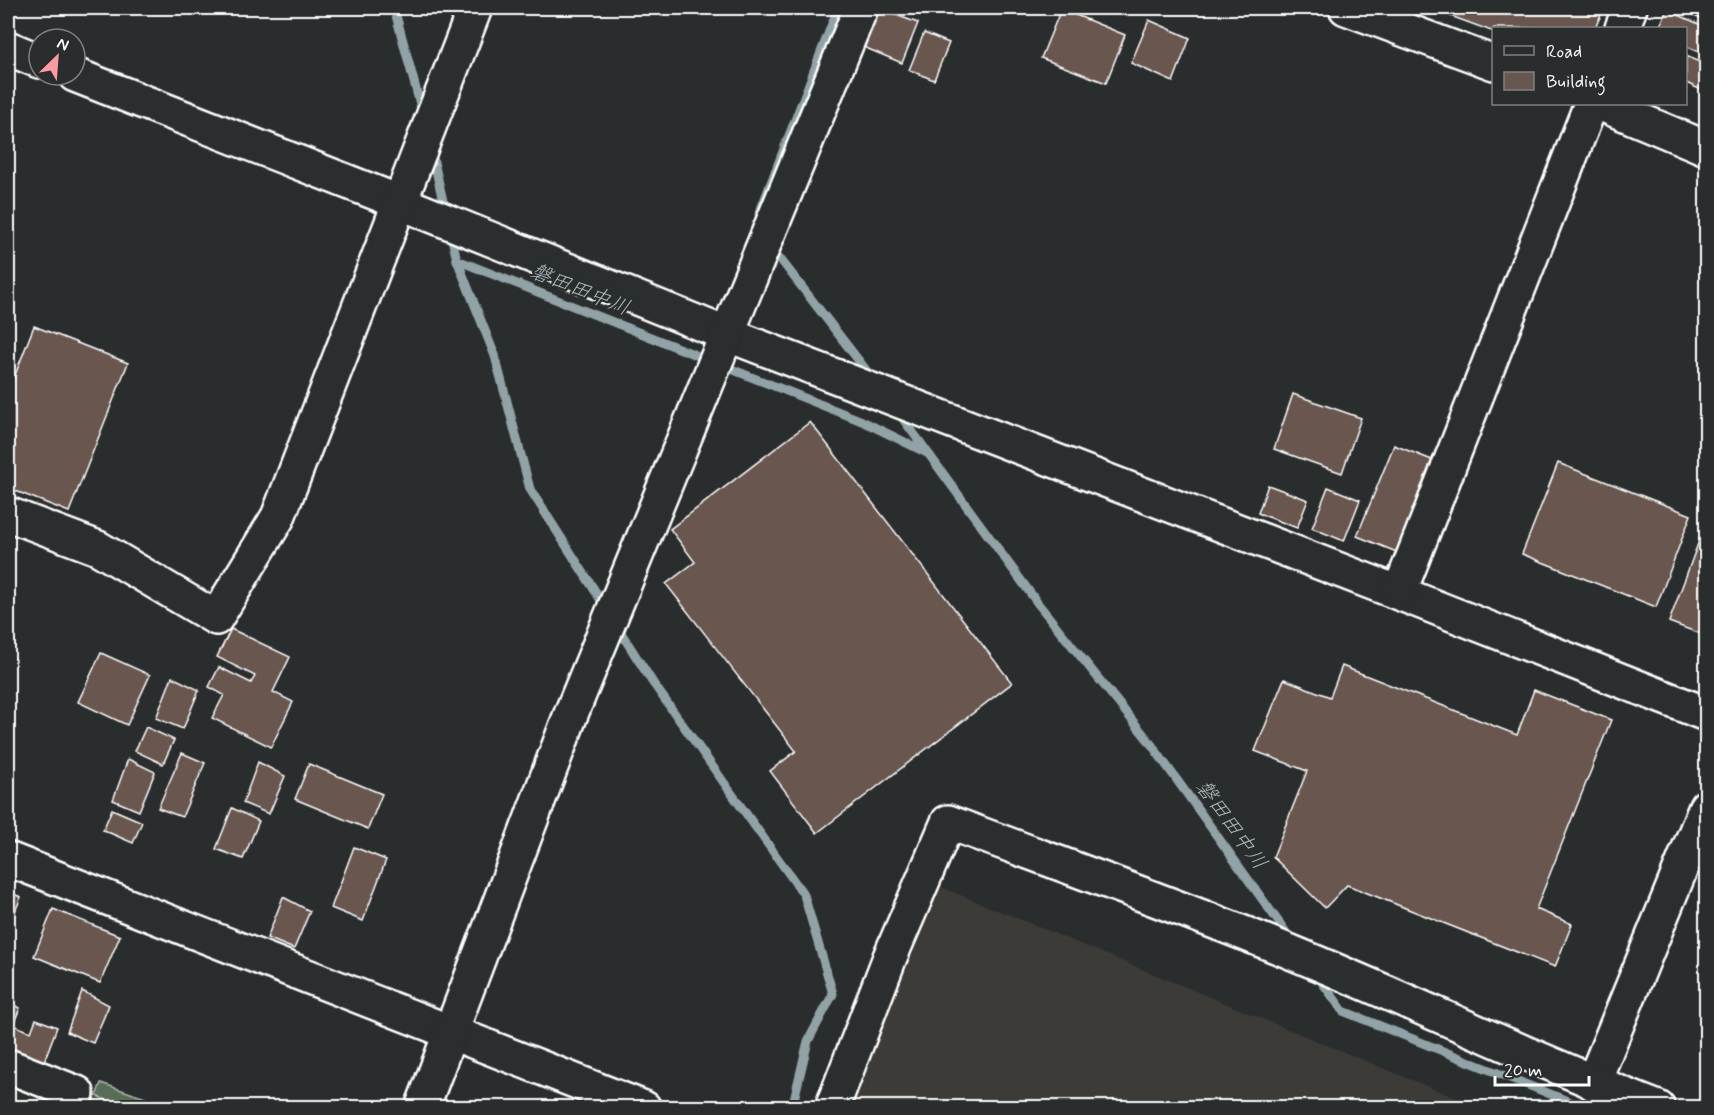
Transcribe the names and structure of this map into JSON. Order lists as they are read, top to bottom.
{
  "water": ["磐田田中川"],
  "legend": ["Road", "Building"],
  "scale_bar": "20 m",
  "north": "top right"
}
